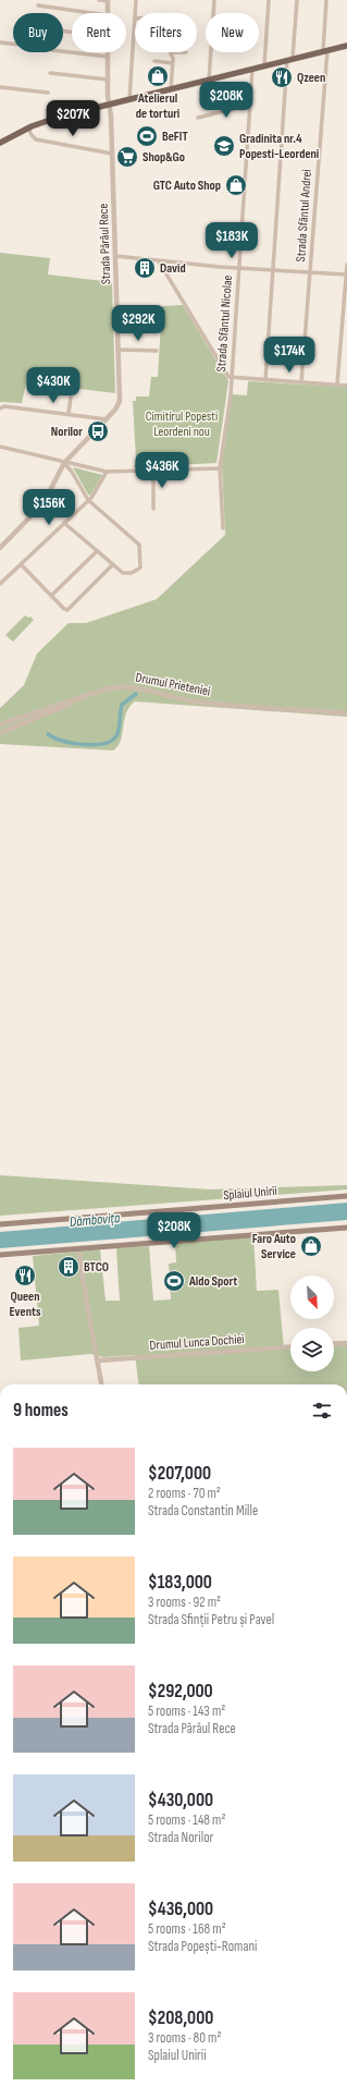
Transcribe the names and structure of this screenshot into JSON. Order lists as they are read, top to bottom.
{
  "streets": {
    "main road": ["Splaiul Unirii"],
    "street": [
      "Strada Sfântul Andrei",
      "Strada Pârâul Rece",
      "Strada Sfântul Nicolae",
      "Drumul Prieteniei",
      "Drumul Lunca Dochiei"
    ]
  },
  "water": ["Dâmbovița"],
  "parks": ["Cimitirul Popesti Leordeni nou"],
  "places": {
    "shop": ["Atelierul de torturi", "GTC Auto Shop", "Faro Auto Service"],
    "restaurant": ["Qzeen", "Queen Events"],
    "sports": ["BeFIT", "Aldo Sport"],
    "school or university": ["Gradinita nr.4 Popesti-Leordeni"],
    "supermarket": ["Shop&Go"],
    "building": ["David", "BTCO"],
    "bus stop": ["Norilor"]
  },
  "north": "bottom right",
  "page": {
    "chip": [
      "Buy",
      "Rent",
      "Filters",
      "New"
    ],
    "price": [
      "$208K",
      "$207K",
      "$183K",
      "$292K",
      "$174K",
      "$430K",
      "$436K",
      "$156K",
      "$208K"
    ],
    "heading": "9 homes",
    "list": [
      {
        "name": "$207,000",
        "note": "2 rooms · 70 m² · Strada Constantin Mille"
      },
      {
        "name": "$183,000",
        "note": "3 rooms · 92 m² · Strada Sfinții Petru și Pavel"
      },
      {
        "name": "$292,000",
        "note": "5 rooms · 143 m² · Strada Pârâul Rece"
      },
      {
        "name": "$430,000",
        "note": "5 rooms · 148 m² · Strada Norilor"
      },
      {
        "name": "$436,000",
        "note": "5 rooms · 168 m² · Strada Popești-Romani"
      },
      {
        "name": "$208,000",
        "note": "3 rooms · 80 m² · Splaiul Unirii"
      }
    ]
  }
}
